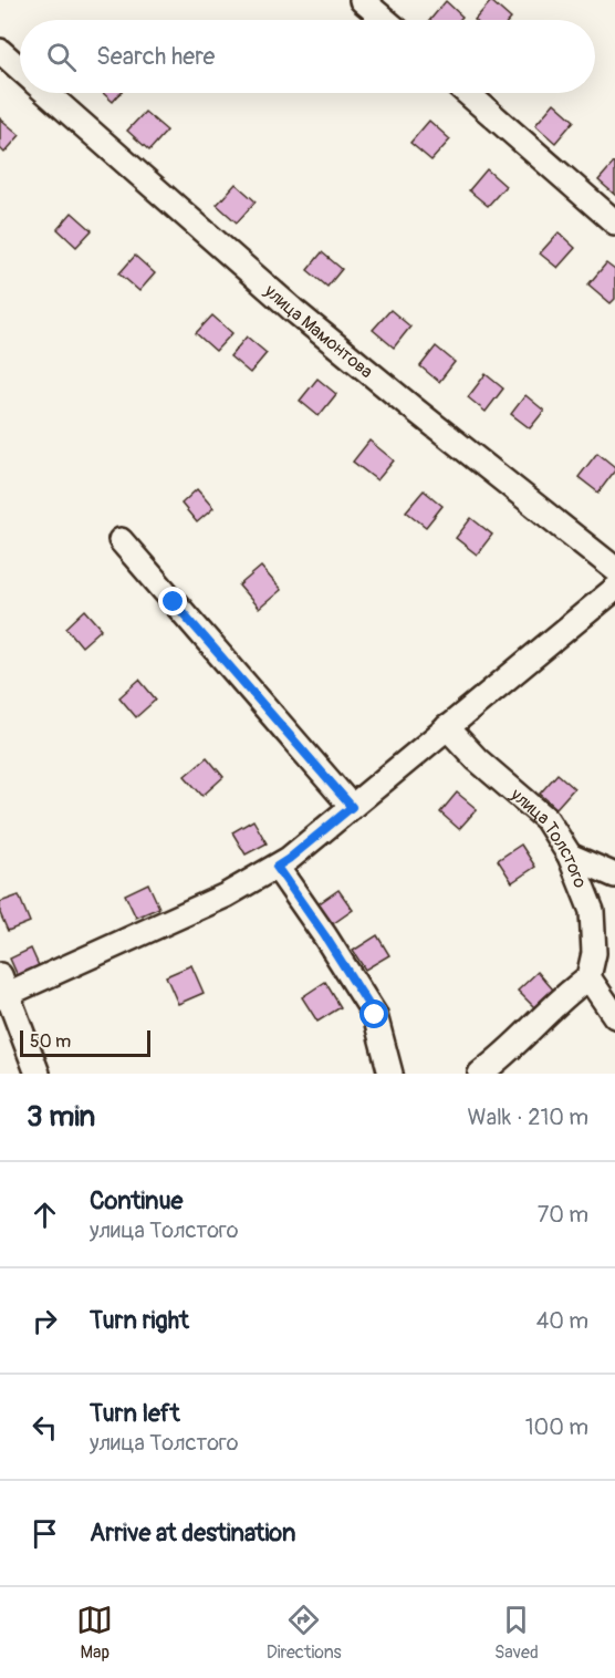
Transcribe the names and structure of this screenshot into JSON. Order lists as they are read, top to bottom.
{
  "streets": {
    "street": ["улица Мамонтова", "улица Толстого"]
  },
  "scale_bar": "50 m",
  "page": {
    "search": "Search here",
    "scale": "50 m",
    "heading": ["3 min", "Walk · 210 m"],
    "list": [
      ["Continue", "улица Толстого", "70 m"],
      ["Turn right", "40 m"],
      ["Turn left", "улица Толстого", "100 m"],
      "Arrive at destination"
    ],
    "nav": ["Map", "Directions", "Saved"]
  }
}
